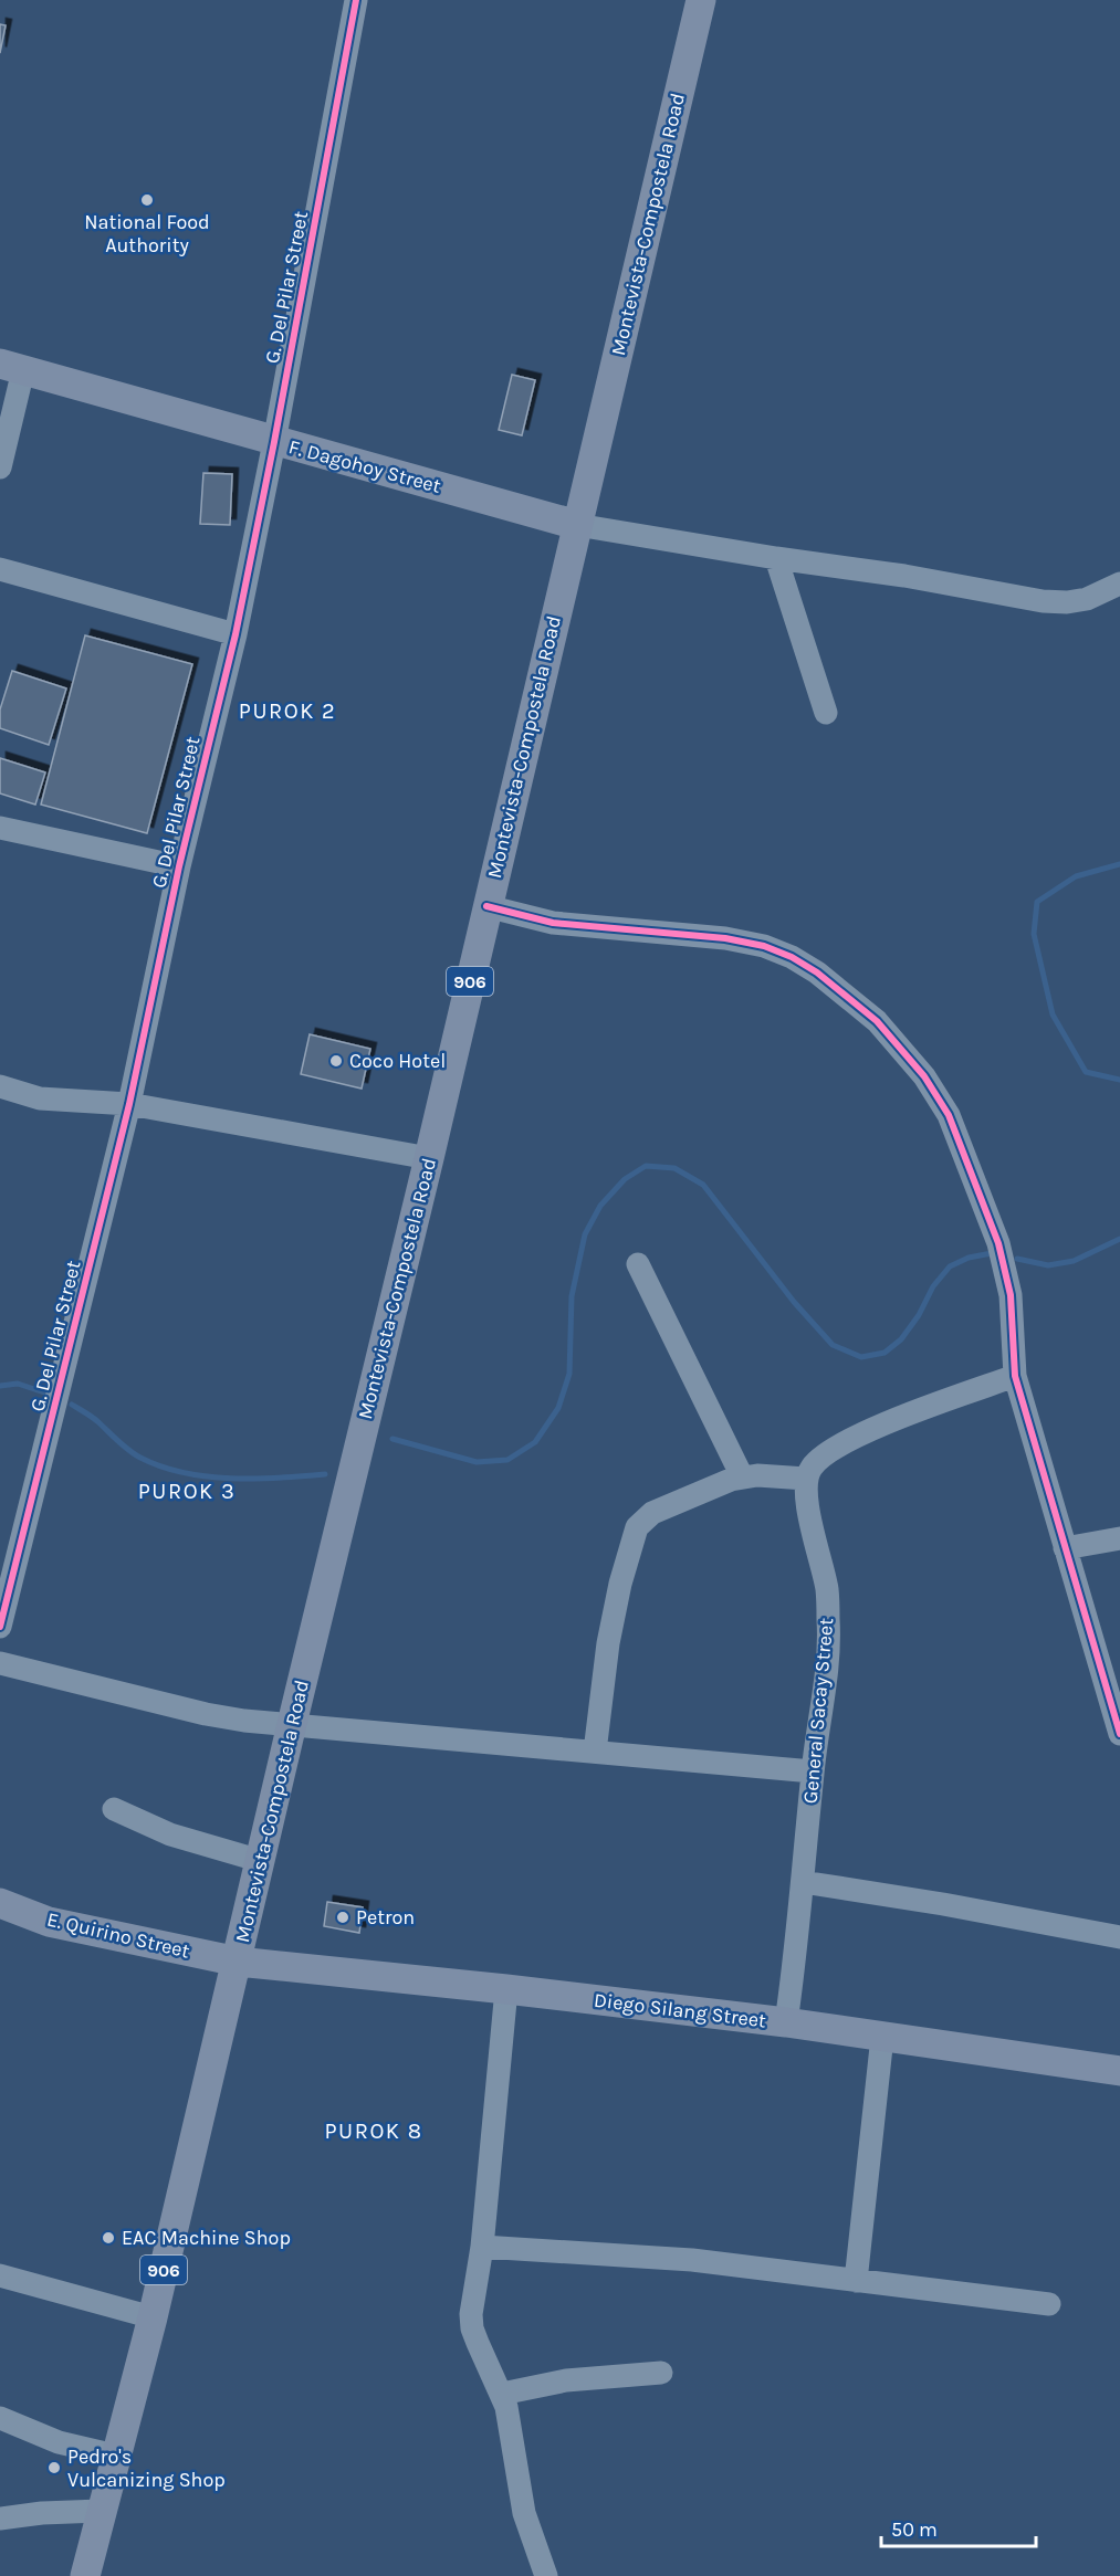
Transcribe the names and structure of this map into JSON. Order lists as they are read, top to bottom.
{
  "streets": {
    "main road": [
      "Montevista-Compostela Road",
      "F. Dagohoy Street",
      "906",
      "E. Quirino Street",
      "Diego Silang Street"
    ],
    "street": ["G. Del Pilar Street", "General Sacay Street"]
  },
  "crossings": [
    ["Montevista-Compostela Road", "F. Dagohoy Street"],
    ["Montevista-Compostela Road", "E. Quirino Street"],
    ["Montevista-Compostela Road", "Diego Silang Street"],
    ["G. Del Pilar Street", "F. Dagohoy Street"],
    ["General Sacay Street", "Diego Silang Street"],
    ["E. Quirino Street", "Diego Silang Street"]
  ],
  "districts": ["PUROK 2", "PUROK 3", "PUROK 8"],
  "places": [
    "National Food Authority",
    "Coco Hotel",
    "Petron",
    "EAC Machine Shop",
    "Pedro's Vulcanizing Shop"
  ],
  "scale_bar": "50 m"
}
